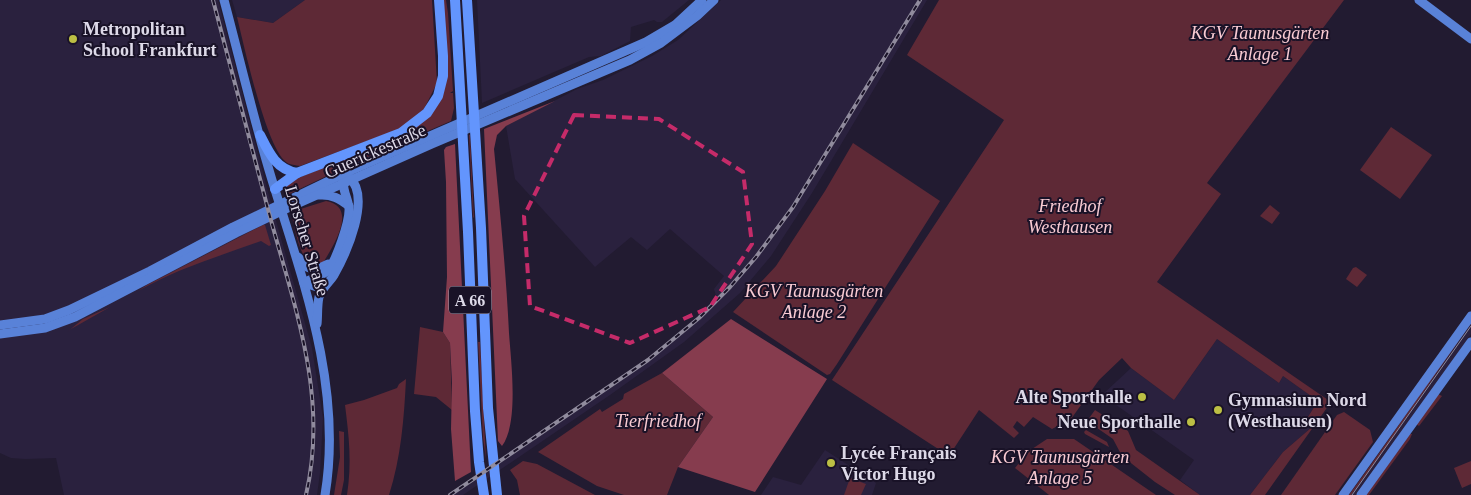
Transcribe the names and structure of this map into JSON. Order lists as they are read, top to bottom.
{
  "streets": {
    "highway": ["A 66"],
    "main road": ["Guerickestraße", "Lorscher Straße"]
  },
  "parks": [
    "KGV Taunusgärten Anlage 1",
    "Friedhof Westhausen",
    "KGV Taunusgärten Anlage 2",
    "Tierfriedhof",
    "KGV Taunusgärten Anlage 5"
  ],
  "places": [
    "Metropolitan School Frankfurt",
    "Alte Sporthalle",
    "Gymnasium Nord (Westhausen)",
    "Neue Sporthalle",
    "Lycée Français Victor Hugo"
  ]
}
